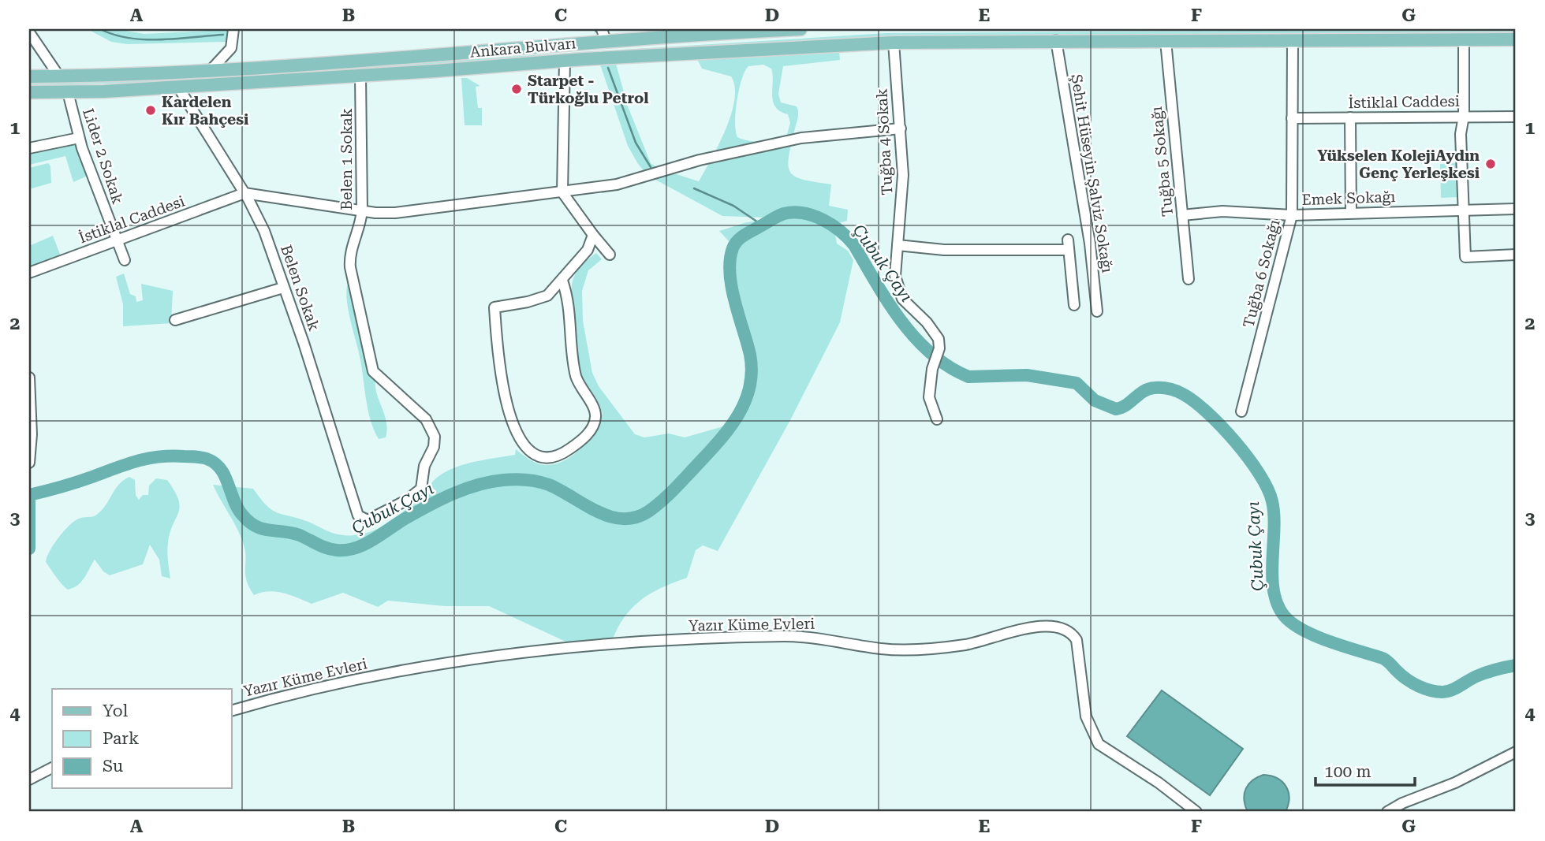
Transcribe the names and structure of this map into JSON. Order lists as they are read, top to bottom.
{
  "streets": {
    "main road": ["Ankara Bulvarı"],
    "street": [
      "İstiklal Caddesi",
      "Tuğba 4 Sokak",
      "Lider 2 Sokak",
      "Belen 1 Sokak",
      "Tuğba 5 Sokağı",
      "Şehit Hüseyin Şalviz Sokağı",
      "Emek Sokağı",
      "Tuğba 6 Sokağı",
      "Belen Sokak",
      "Yazır Küme Evleri"
    ]
  },
  "crossings": [
    ["Ankara Bulvarı", "Tuğba 4 Sokak"],
    ["Ankara Bulvarı", "Lider 2 Sokak"],
    ["Ankara Bulvarı", "Belen 1 Sokak"],
    ["Ankara Bulvarı", "Tuğba 5 Sokağı"],
    ["Ankara Bulvarı", "Şehit Hüseyin Şalviz Sokağı"],
    ["Ankara Bulvarı", "Tuğba 6 Sokağı"],
    ["Ankara Bulvarı", "Belen Sokak"],
    ["İstiklal Caddesi", "Lider 2 Sokak"],
    ["İstiklal Caddesi", "Tuğba 6 Sokağı"],
    ["İstiklal Caddesi", "Belen Sokak"],
    ["Belen 1 Sokak", "Belen Sokak"],
    ["Tuğba 5 Sokağı", "Emek Sokağı"],
    ["Emek Sokağı", "Tuğba 6 Sokağı"]
  ],
  "water": ["Çubuk Çayı"],
  "places": ["Starpet - Türkoğlu Petrol", "Kardelen Kır Bahçesi", "Yükselen KolejiAydın Genç Yerleşkesi"],
  "legend": ["Yol", "Park", "Su"],
  "scale_bar": "100 m",
  "grid": {
    "columns": [
      "A",
      "B",
      "C",
      "D",
      "E",
      "F",
      "G"
    ],
    "rows": [
      "1",
      "2",
      "3",
      "4"
    ]
  }
}
